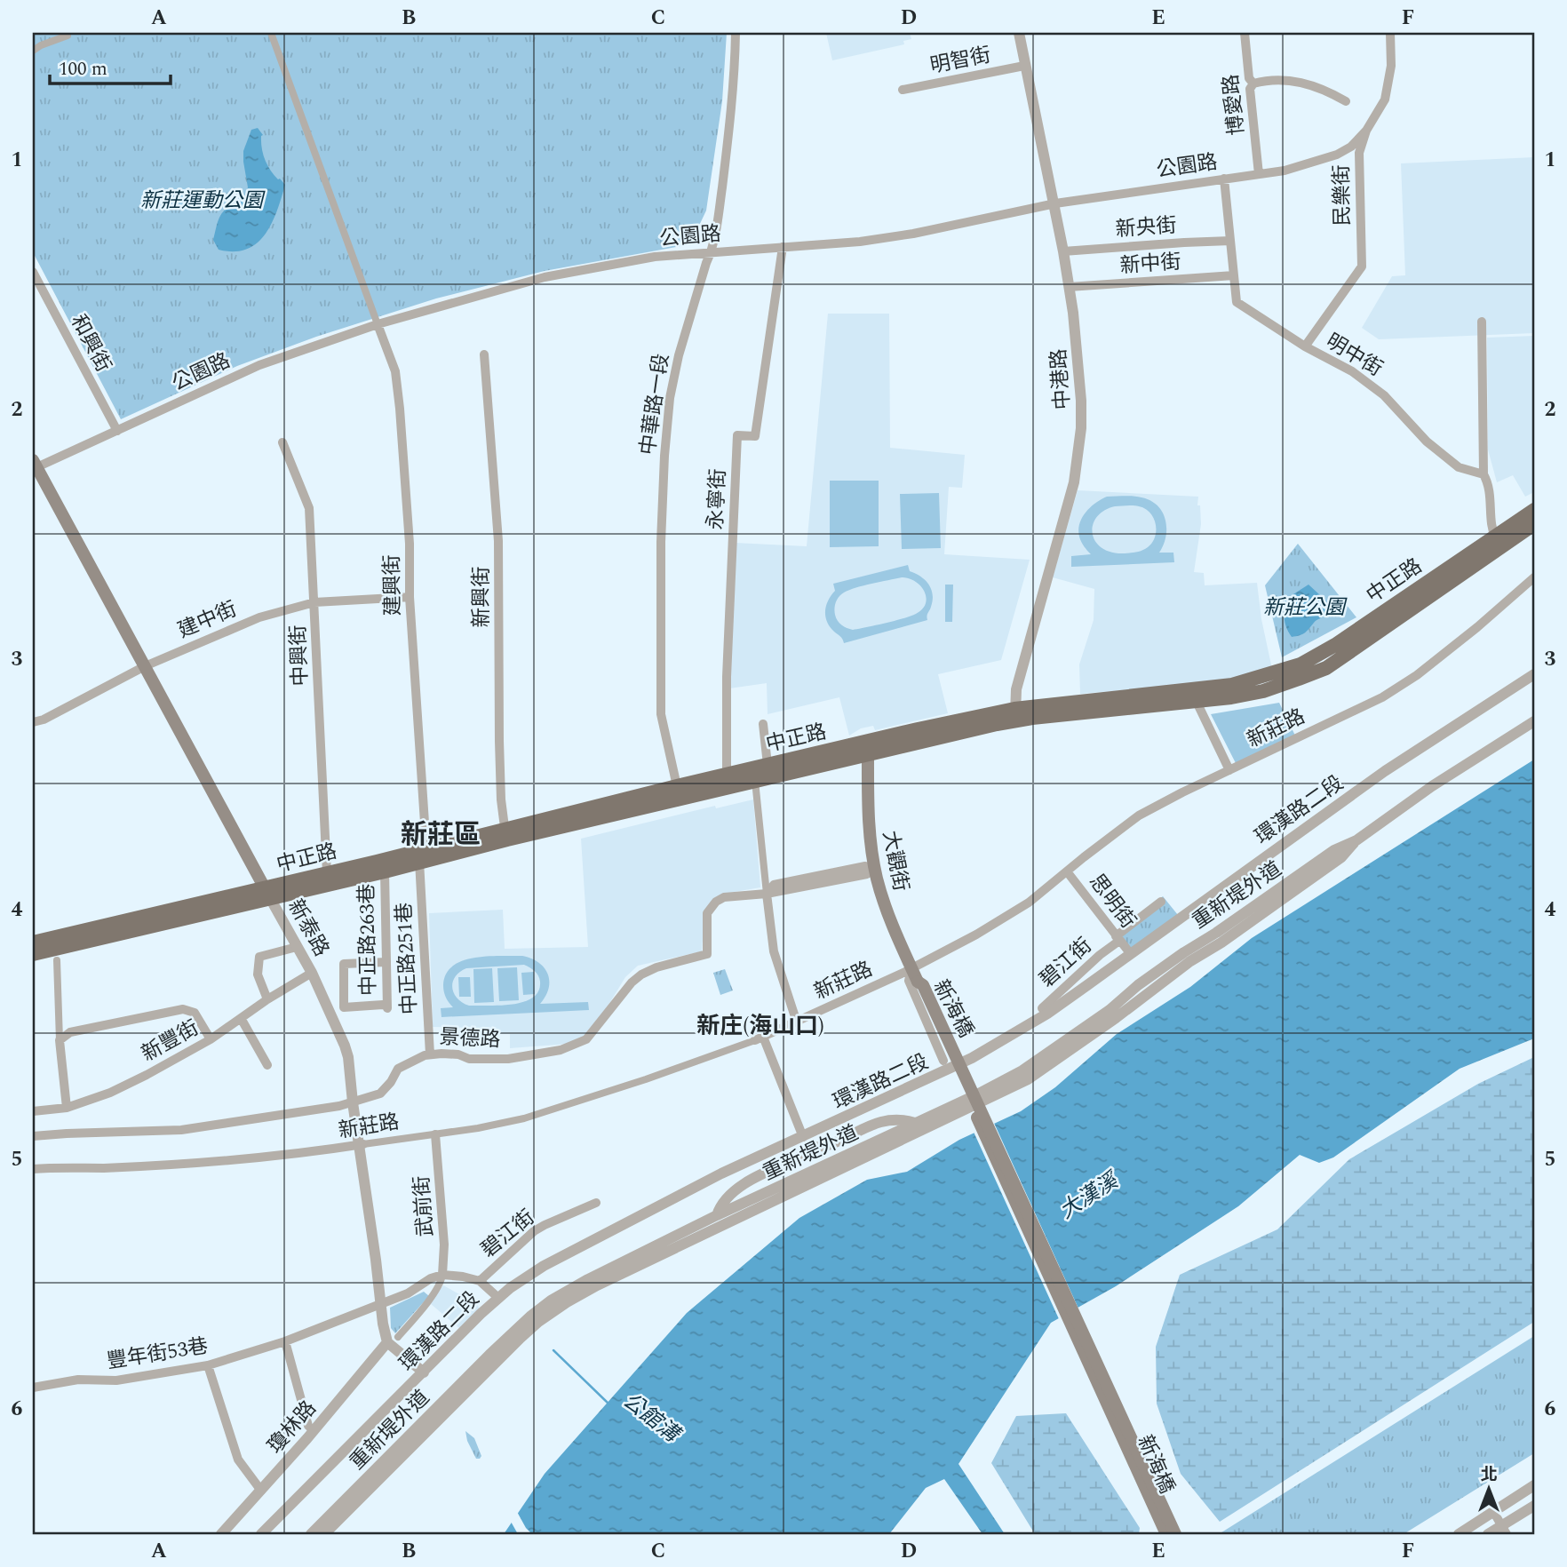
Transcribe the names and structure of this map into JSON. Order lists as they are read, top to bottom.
{
  "streets": {
    "main road": [
      "中正路",
      "大觀街",
      "新泰路",
      "新海橋"
    ],
    "street": [
      "明智街",
      "博愛路",
      "公園路",
      "民樂街",
      "新央街",
      "新中街",
      "和興街",
      "明中街",
      "中港路",
      "中華路一段",
      "永寧街",
      "建興街",
      "新興街",
      "建中街",
      "中興街",
      "新莊路",
      "環漢路二段",
      "重新堤外道",
      "思明街",
      "中正路263巷",
      "中正路251巷",
      "碧江街",
      "景德路",
      "新豐街",
      "武前街",
      "豐年街53巷",
      "瓊林路"
    ]
  },
  "crossings": [
    ["明智街", "中港路"],
    ["博愛路", "公園路"],
    ["公園路", "民樂街"],
    ["公園路", "和興街"],
    ["公園路", "明中街"],
    ["公園路", "中港路"],
    ["公園路", "中華路一段"],
    ["公園路", "永寧街"],
    ["公園路", "建興街"],
    ["公園路", "新泰路"],
    ["民樂街", "明中街"],
    ["新央街", "明中街"],
    ["新央街", "中港路"],
    ["新中街", "明中街"],
    ["新中街", "中港路"],
    ["中港路", "中正路"],
    ["中華路一段", "中正路"],
    ["永寧街", "中正路"],
    ["中正路", "建興街"],
    ["中正路", "新興街"],
    ["中正路", "中興街"],
    ["中正路", "大觀街"],
    ["中正路", "新泰路"],
    ["中正路", "中正路263巷"],
    ["中正路", "中正路251巷"],
    ["建興街", "建中街"],
    ["建興街", "中正路251巷"],
    ["建中街", "中興街"],
    ["建中街", "新泰路"],
    ["新莊路", "大觀街"],
    ["新莊路", "思明街"],
    ["新莊路", "新泰路"],
    ["新莊路", "武前街"],
    ["環漢路二段", "思明街"],
    ["環漢路二段", "碧江街"],
    ["大觀街", "新海橋"],
    ["大觀街", "景德路"],
    ["思明街", "碧江街"],
    ["新泰路", "景德路"],
    ["新泰路", "新豐街"],
    ["新泰路", "豐年街53巷"],
    ["新泰路", "瓊林路"],
    ["中正路251巷", "景德路"],
    ["武前街", "豐年街53巷"],
    ["武前街", "瓊林路"],
    ["豐年街53巷", "瓊林路"]
  ],
  "districts": ["新莊區", "新庄(海山口)"],
  "water": ["大漢溪", "公館溝"],
  "parks": ["新莊運動公園", "新莊公園"],
  "scale_bar": "100 m",
  "north": "top",
  "grid": {
    "columns": [
      "A",
      "B",
      "C",
      "D",
      "E",
      "F"
    ],
    "rows": [
      "1",
      "2",
      "3",
      "4",
      "5",
      "6"
    ]
  }
}
